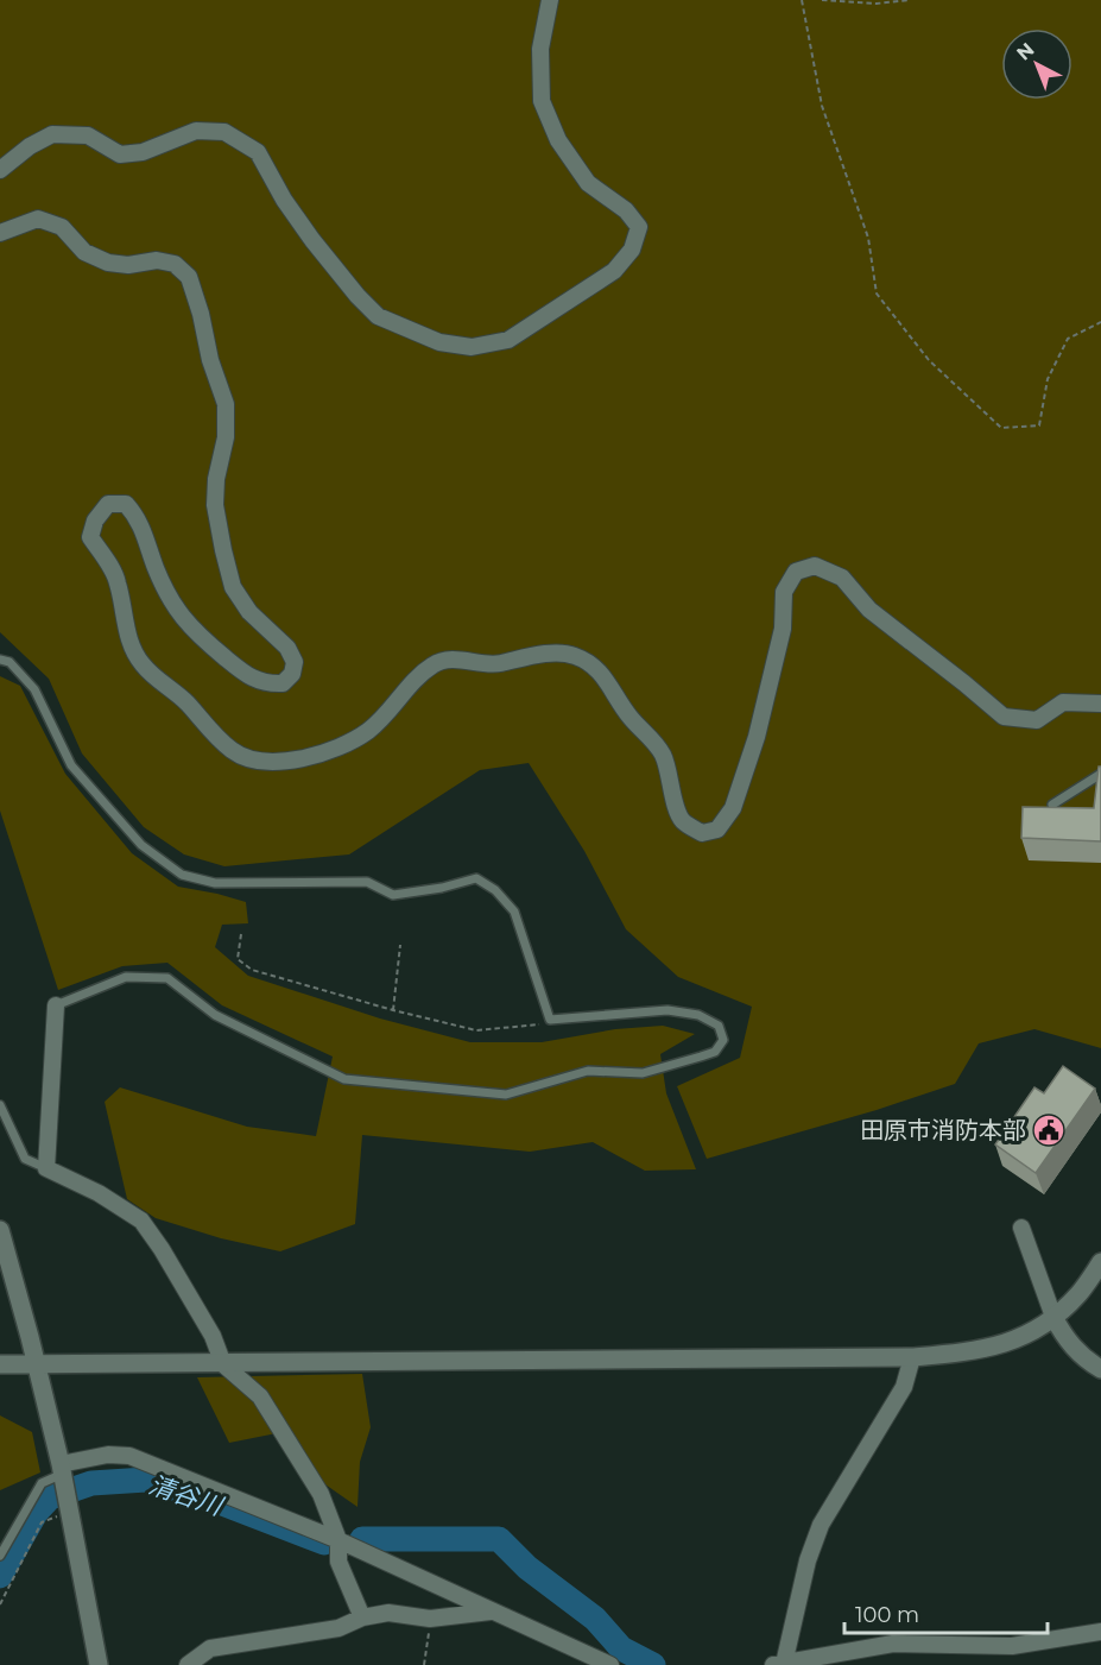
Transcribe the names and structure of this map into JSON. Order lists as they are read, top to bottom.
{
  "water": ["清谷川"],
  "places": {
    "public building": ["田原市消防本部"]
  },
  "scale_bar": "100 m",
  "north": "top left"
}
